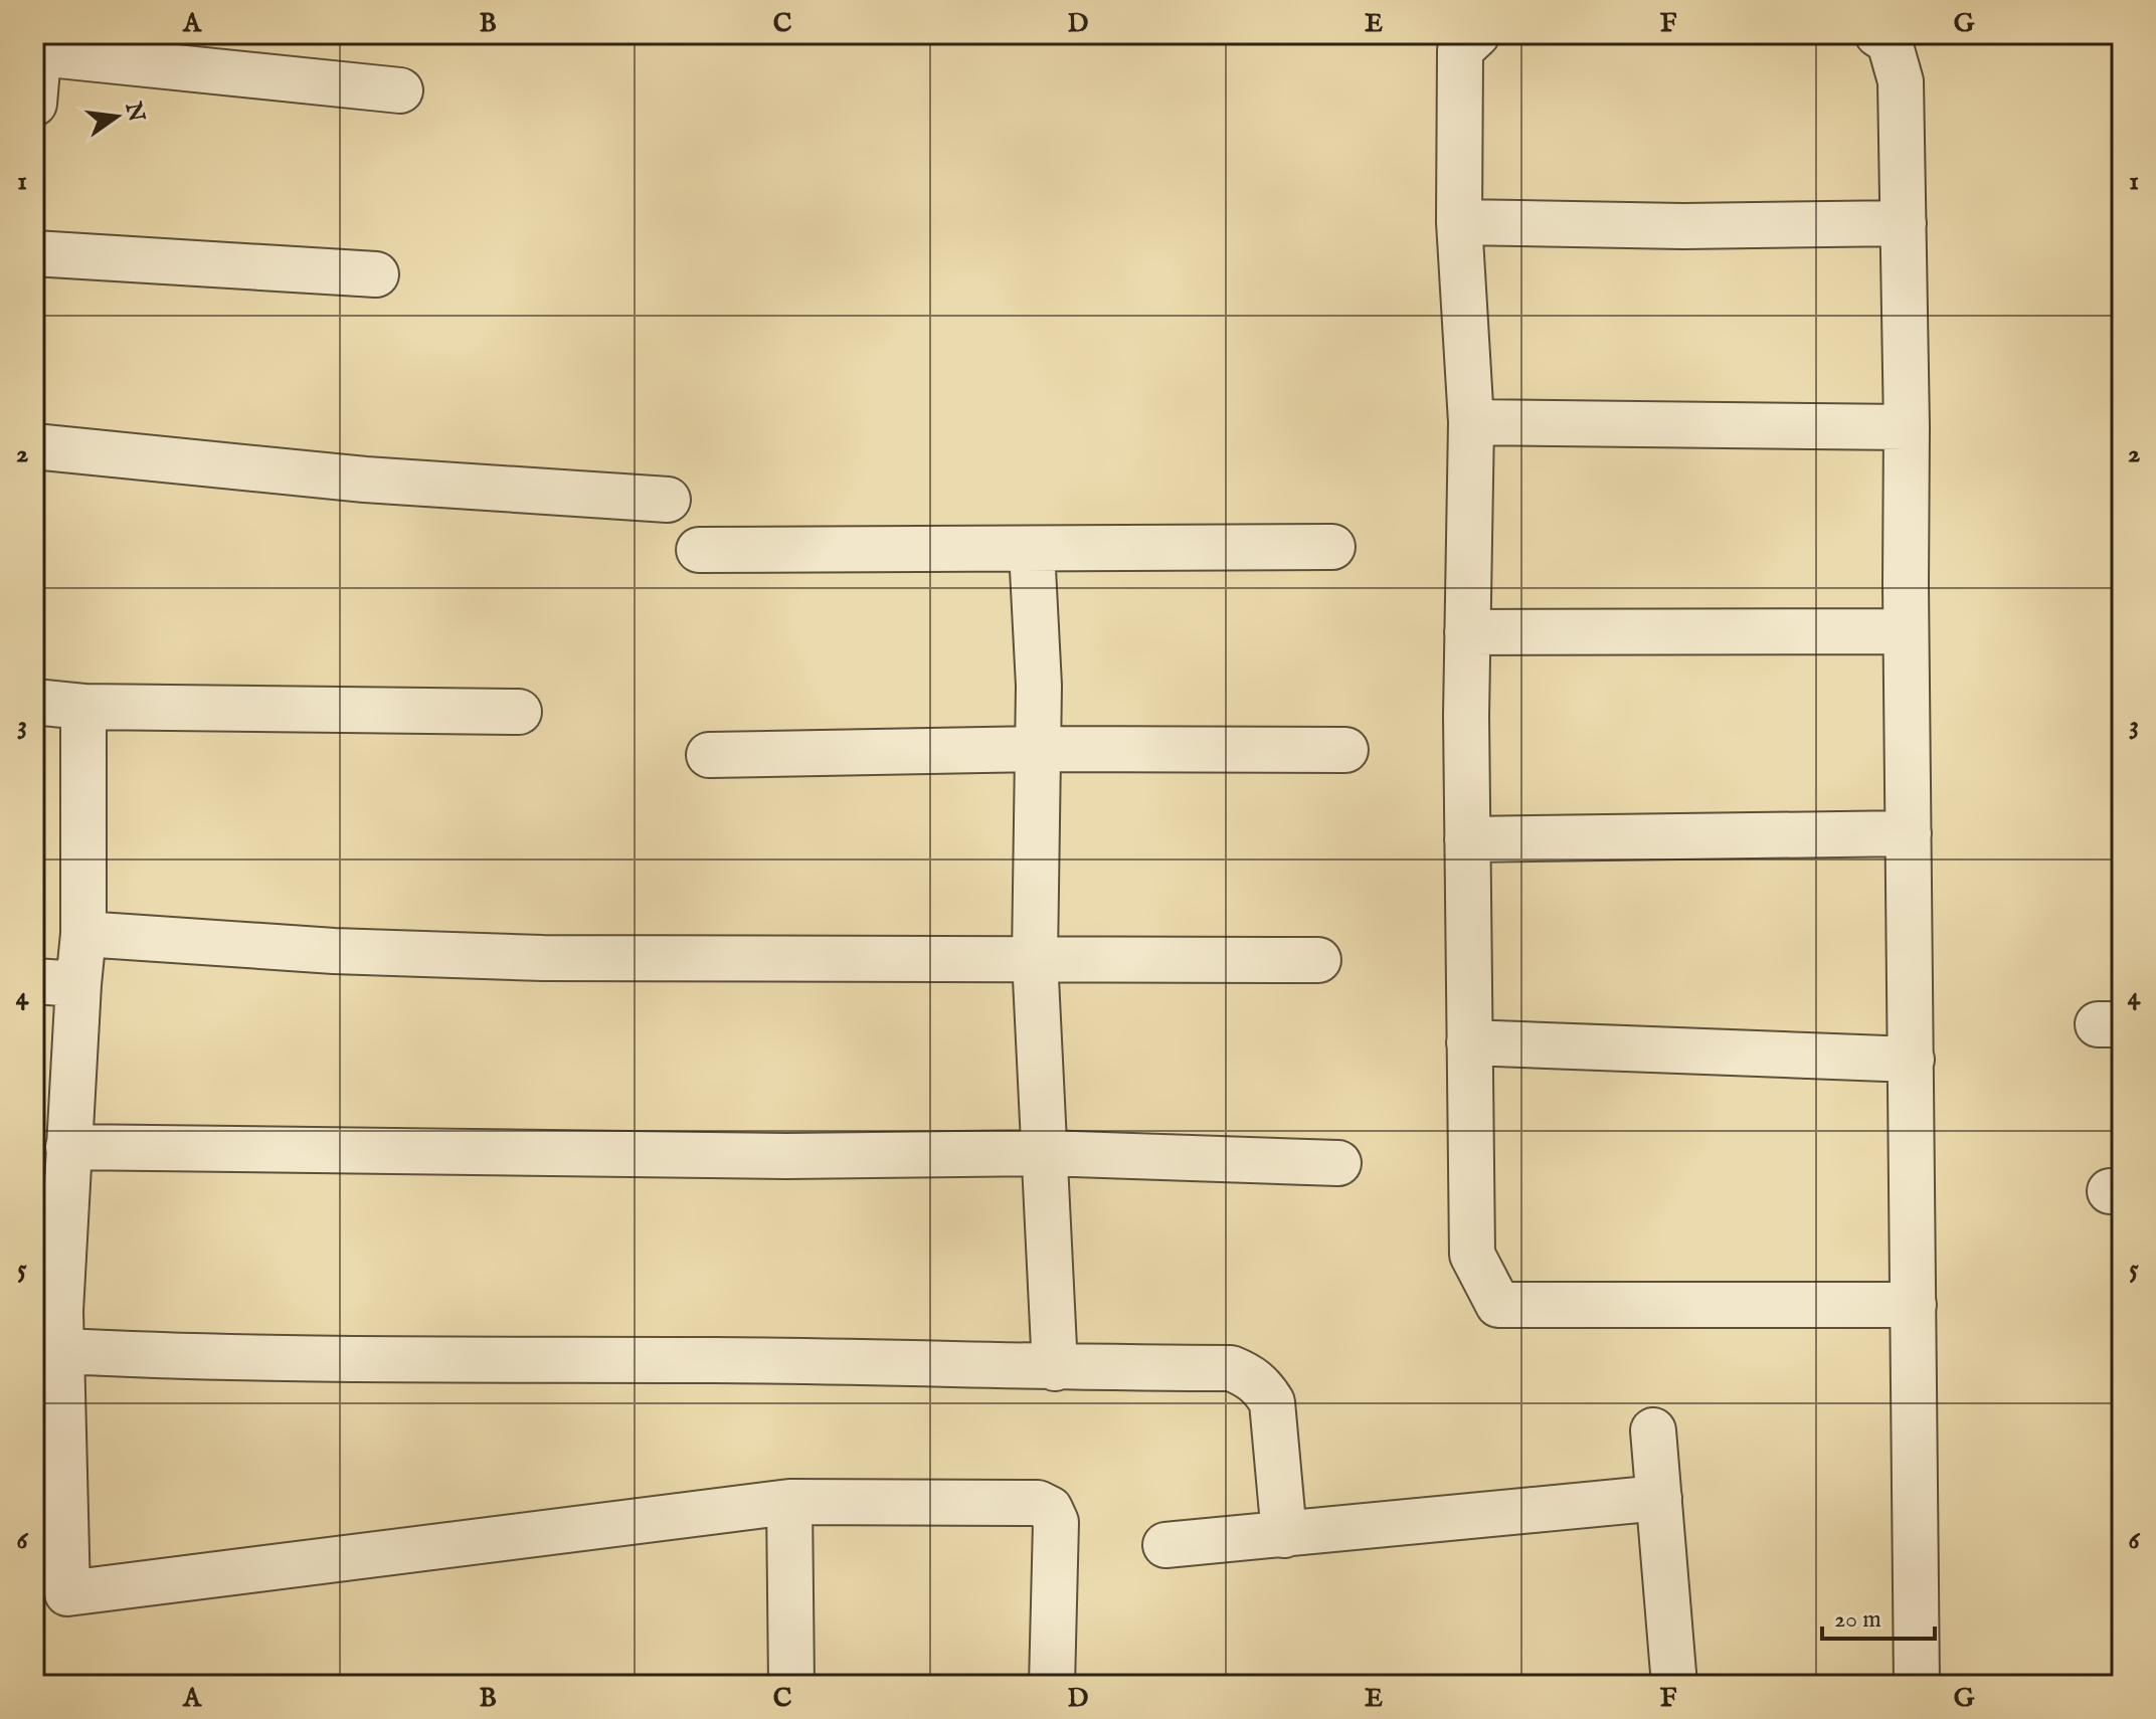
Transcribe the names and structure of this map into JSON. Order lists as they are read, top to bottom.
{
  "scale_bar": "20 m",
  "north": "right",
  "grid": {
    "columns": [
      "A",
      "B",
      "C",
      "D",
      "E",
      "F",
      "G"
    ],
    "rows": [
      "1",
      "2",
      "3",
      "4",
      "5",
      "6"
    ]
  }
}
